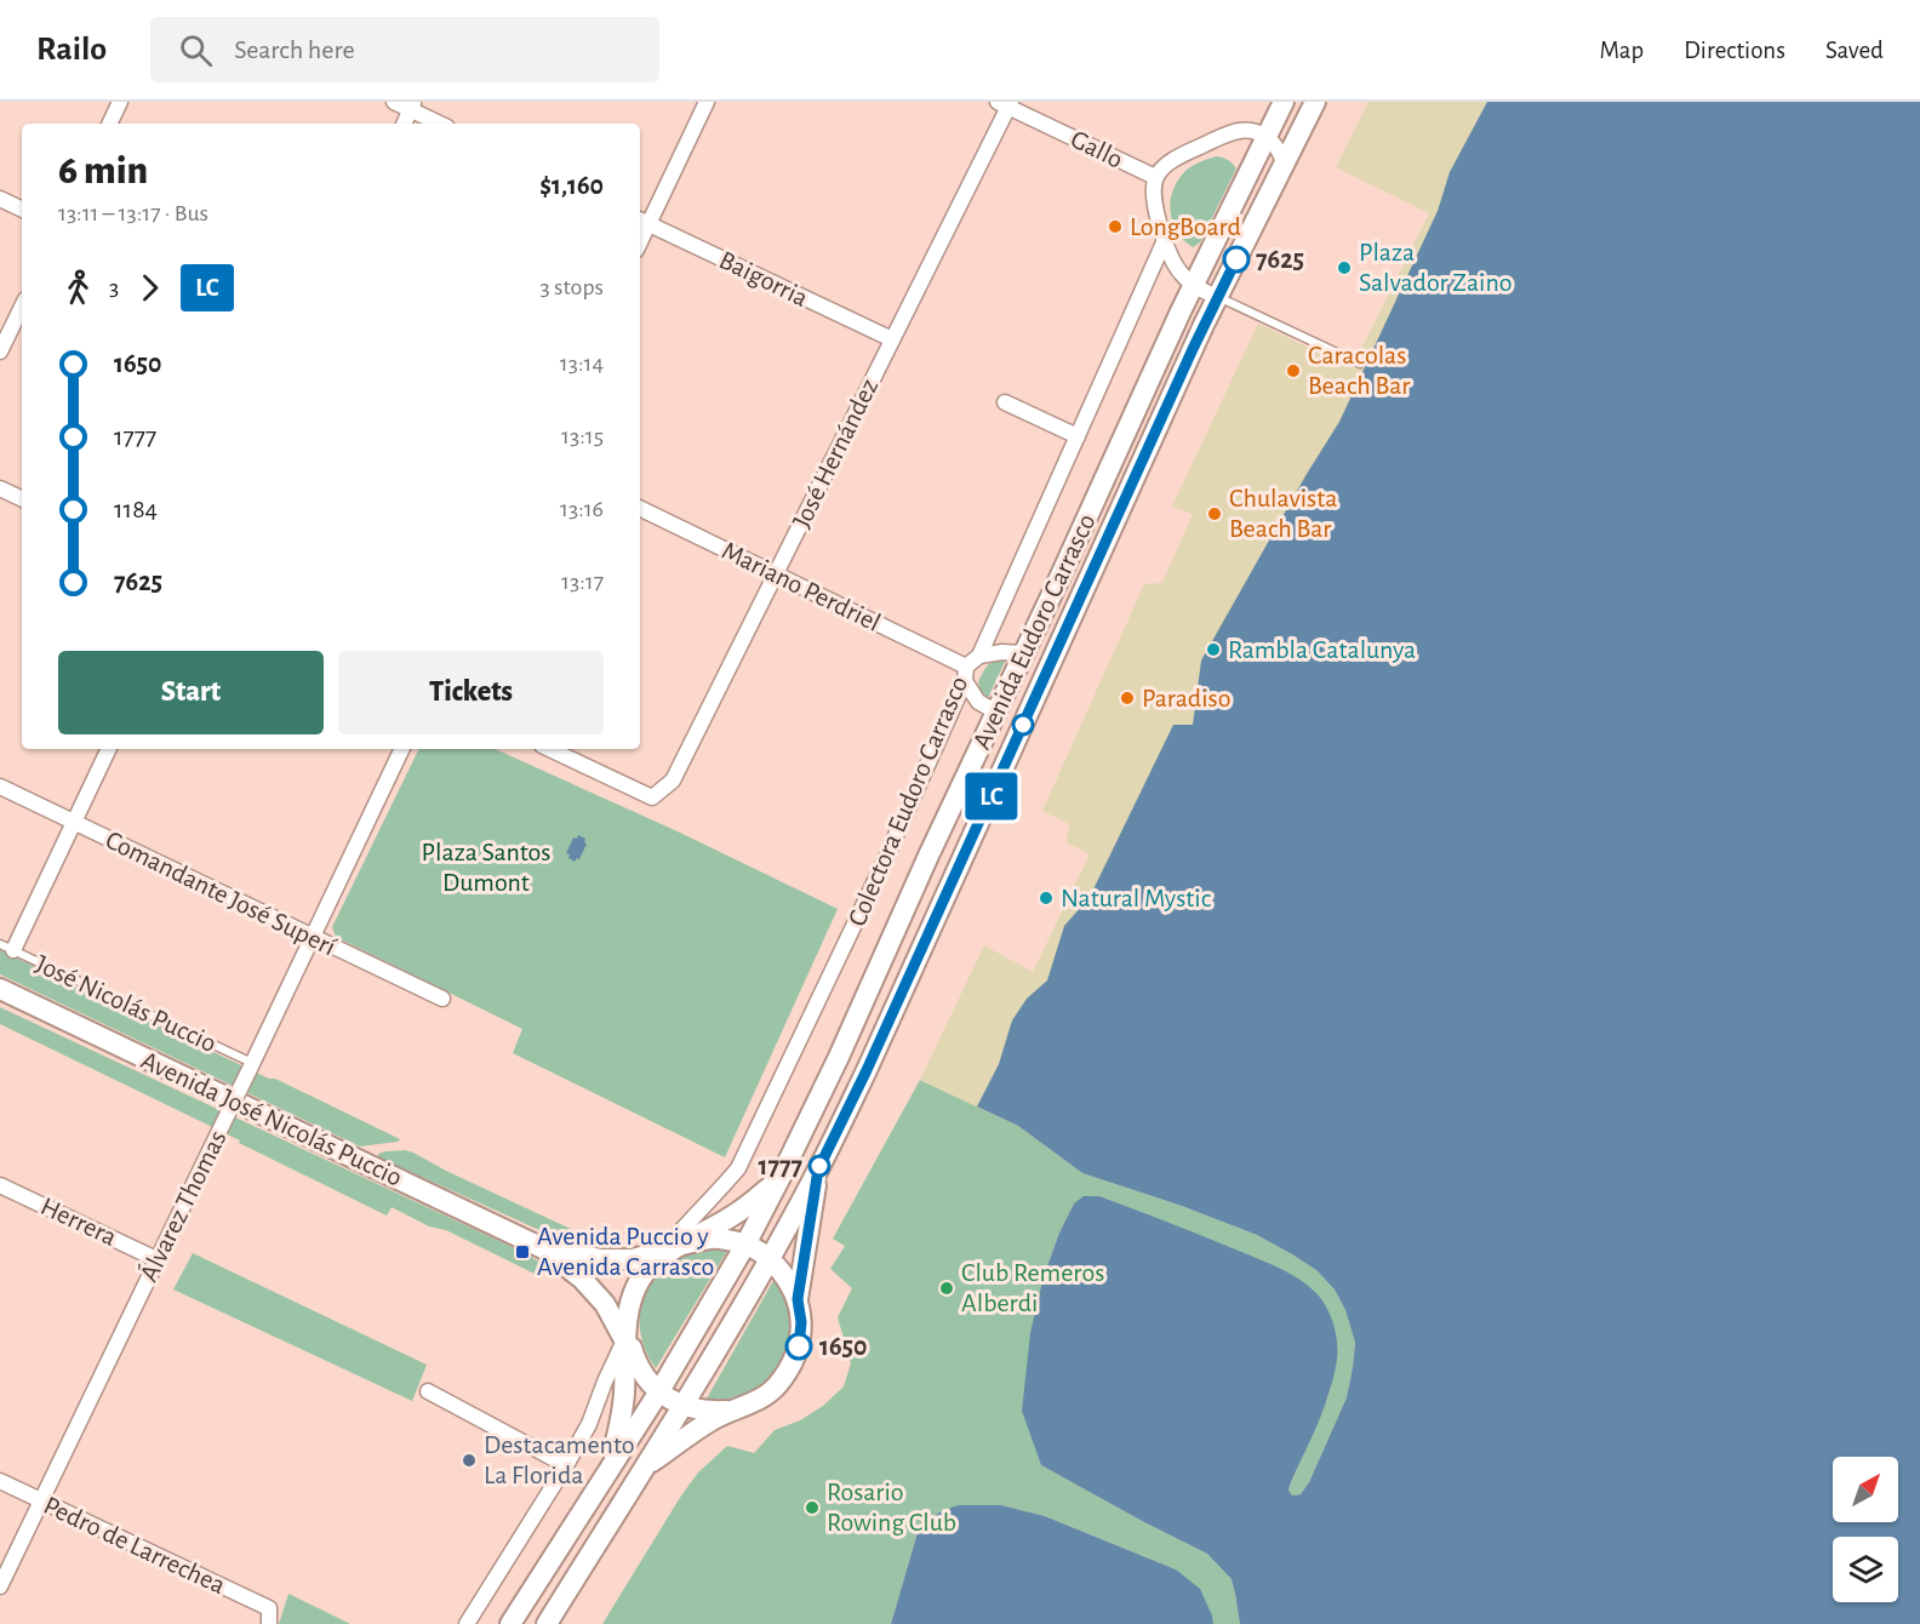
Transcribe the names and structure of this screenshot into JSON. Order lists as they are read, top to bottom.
{
  "streets": {
    "main road": ["Avenida Eudoro Carrasco", "Avenida José Nicolás Puccio"],
    "street": [
      "Gallo",
      "Baigorria",
      "José Hernández",
      "Mariano Perdriel",
      "Colectora Eudoro Carrasco",
      "Comandante José Superí",
      "Álvarez Thomas",
      "Herrera",
      "Pedro de Larrechea"
    ],
    "lane": ["José Nicolás Puccio"]
  },
  "crossings": [
    ["Gallo", "José Hernández"],
    ["Gallo", "Avenida Eudoro Carrasco"],
    ["Gallo", "Colectora Eudoro Carrasco"],
    ["Baigorria", "José Hernández"],
    ["José Hernández", "Mariano Perdriel"],
    ["Mariano Perdriel", "Avenida Eudoro Carrasco"],
    ["Mariano Perdriel", "Colectora Eudoro Carrasco"],
    ["Avenida Eudoro Carrasco", "Avenida José Nicolás Puccio"],
    ["Colectora Eudoro Carrasco", "Avenida José Nicolás Puccio"],
    ["Comandante José Superí", "Álvarez Thomas"],
    ["José Nicolás Puccio", "Álvarez Thomas"],
    ["Álvarez Thomas", "Herrera"],
    ["Álvarez Thomas", "Pedro de Larrechea"]
  ],
  "parks": ["Plaza Santos Dumont"],
  "places": {
    "other": [
      "LongBoard",
      "7625",
      "Plaza Salvador Zaino",
      "Caracolas Beach Bar",
      "Chulavista Beach Bar",
      "Rambla Catalunya",
      "Paradiso",
      "Natural Mystic",
      "1777",
      "Club Remeros Alberdi",
      "1650",
      "Destacamento La Florida",
      "Rosario Rowing Club"
    ],
    "transit": ["Avenida Puccio y Avenida Carrasco"]
  },
  "lines": ["bus line LC"],
  "north": "top right",
  "page": {
    "header": "Railo",
    "search": "Search here",
    "nav": ["Map", "Directions", "Saved"],
    "on_map": "LC",
    "heading": ["6 min", "13:11 – 13:17 · Bus", "$1,160"],
    "legs": ["3", "LC", "3 stops"],
    "list": [
      {
        "name": "1650",
        "value": "13:14"
      },
      {
        "name": "1777",
        "value": "13:15"
      },
      {
        "name": "1184",
        "value": "13:16"
      },
      {
        "name": "7625",
        "value": "13:17"
      }
    ],
    "buttons": ["Start", "Tickets"]
  }
}
